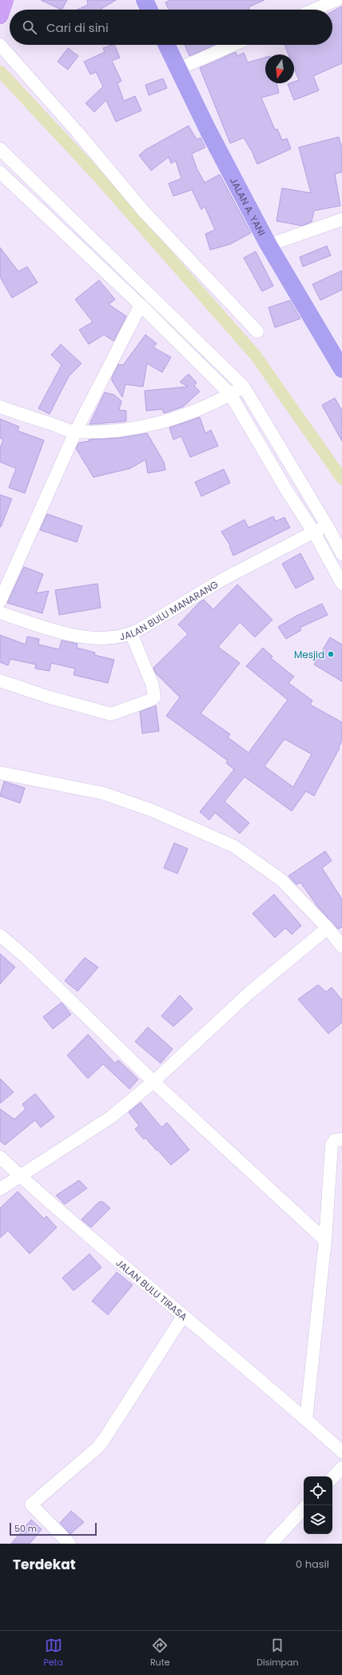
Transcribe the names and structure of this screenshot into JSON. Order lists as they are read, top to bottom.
{
  "streets": {
    "highway": ["JALAN A. YANI"],
    "street": ["JALAN BULU MANARANG", "JALAN BULU TIRASA"]
  },
  "places": ["Mesjid"],
  "scale_bar": "50 m",
  "north": "bottom",
  "page": {
    "search": "Cari di sini",
    "scale": "50 m",
    "heading": ["Terdekat", "0 hasil"],
    "nav": ["Peta", "Rute", "Disimpan"]
  }
}
